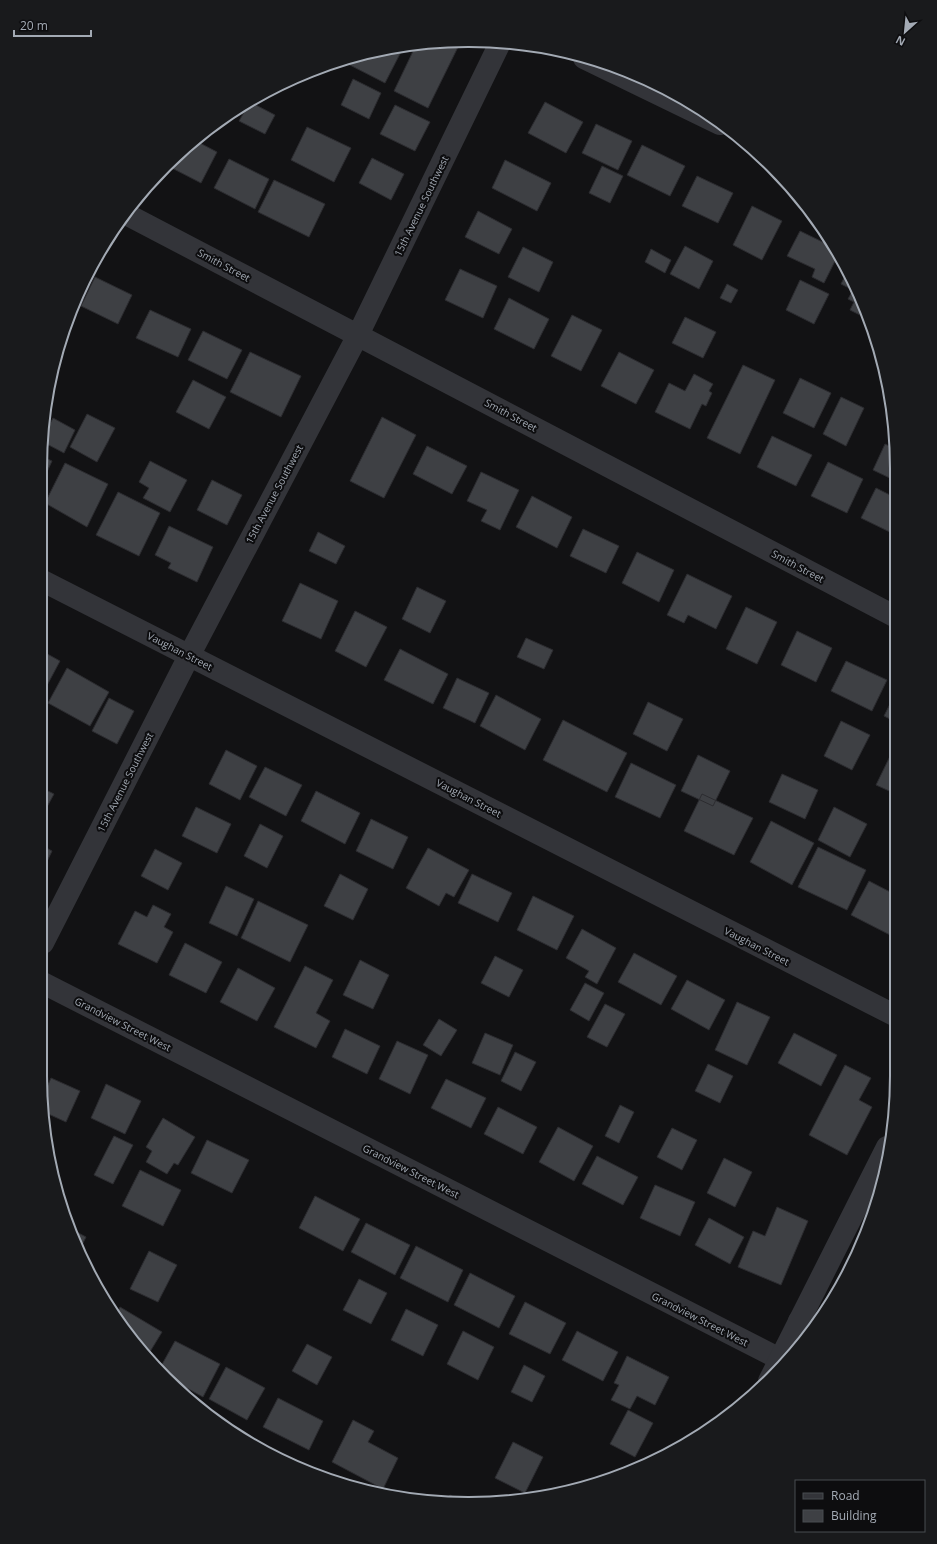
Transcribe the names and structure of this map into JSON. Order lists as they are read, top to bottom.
{
  "streets": {
    "street": [
      "15th Avenue Southwest",
      "Smith Street",
      "Vaughan Street",
      "Grandview Street West"
    ]
  },
  "crossings": [
    ["15th Avenue Southwest", "Smith Street"],
    ["15th Avenue Southwest", "Vaughan Street"]
  ],
  "legend": ["Road", "Building"],
  "scale_bar": "20 m",
  "north": "bottom left"
}
